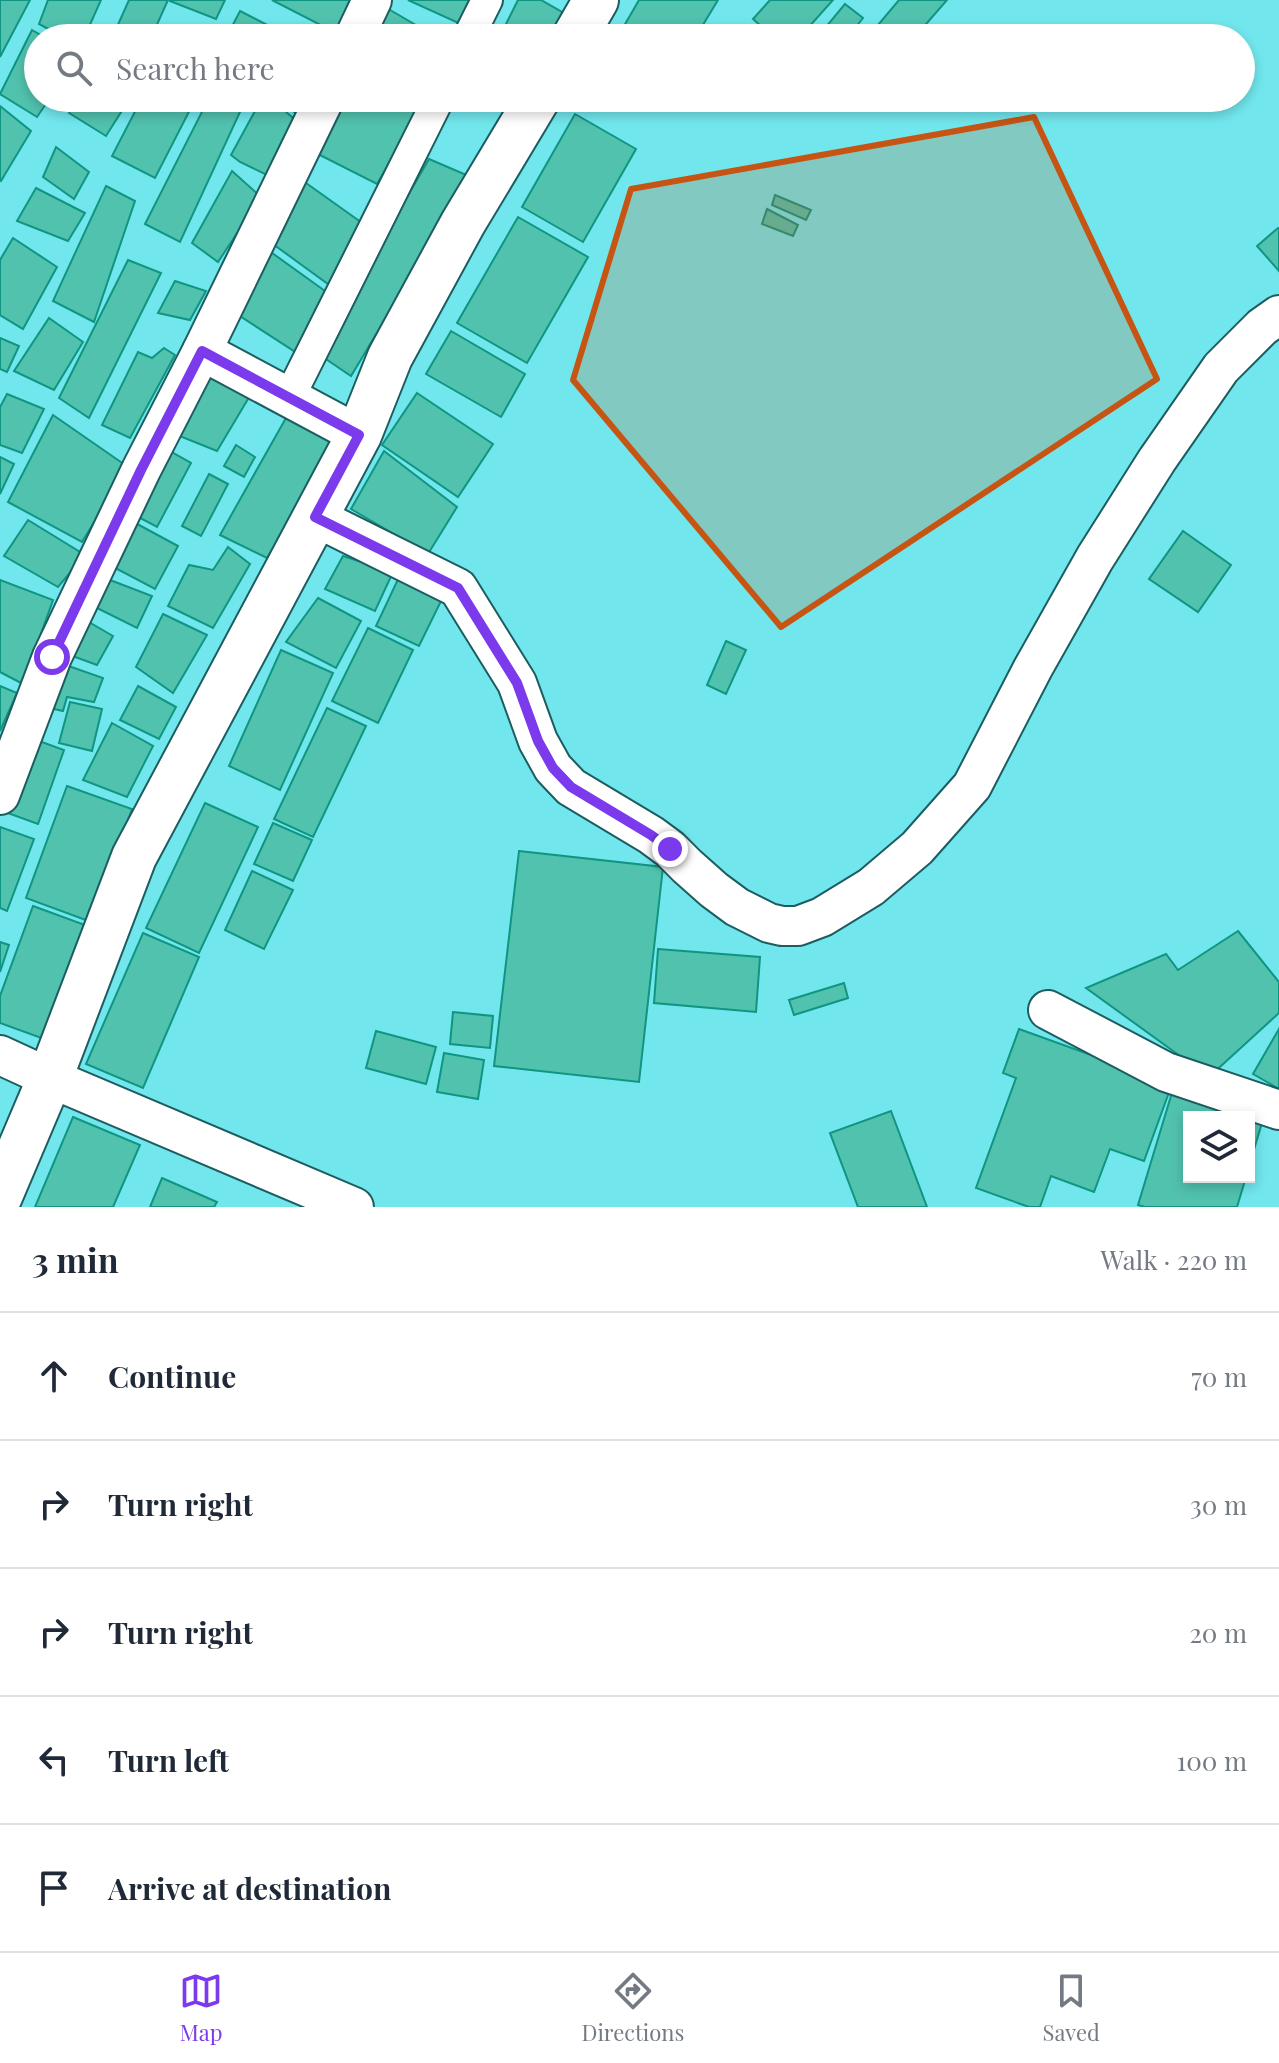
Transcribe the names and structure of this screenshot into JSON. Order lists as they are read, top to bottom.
{
  "page": {
    "search": "Search here",
    "heading": ["3 min", "Walk · 220 m"],
    "list": [
      ["Continue", "70 m"],
      ["Turn right", "30 m"],
      ["Turn right", "20 m"],
      ["Turn left", "100 m"],
      "Arrive at destination"
    ],
    "nav": ["Map", "Directions", "Saved"]
  }
}
